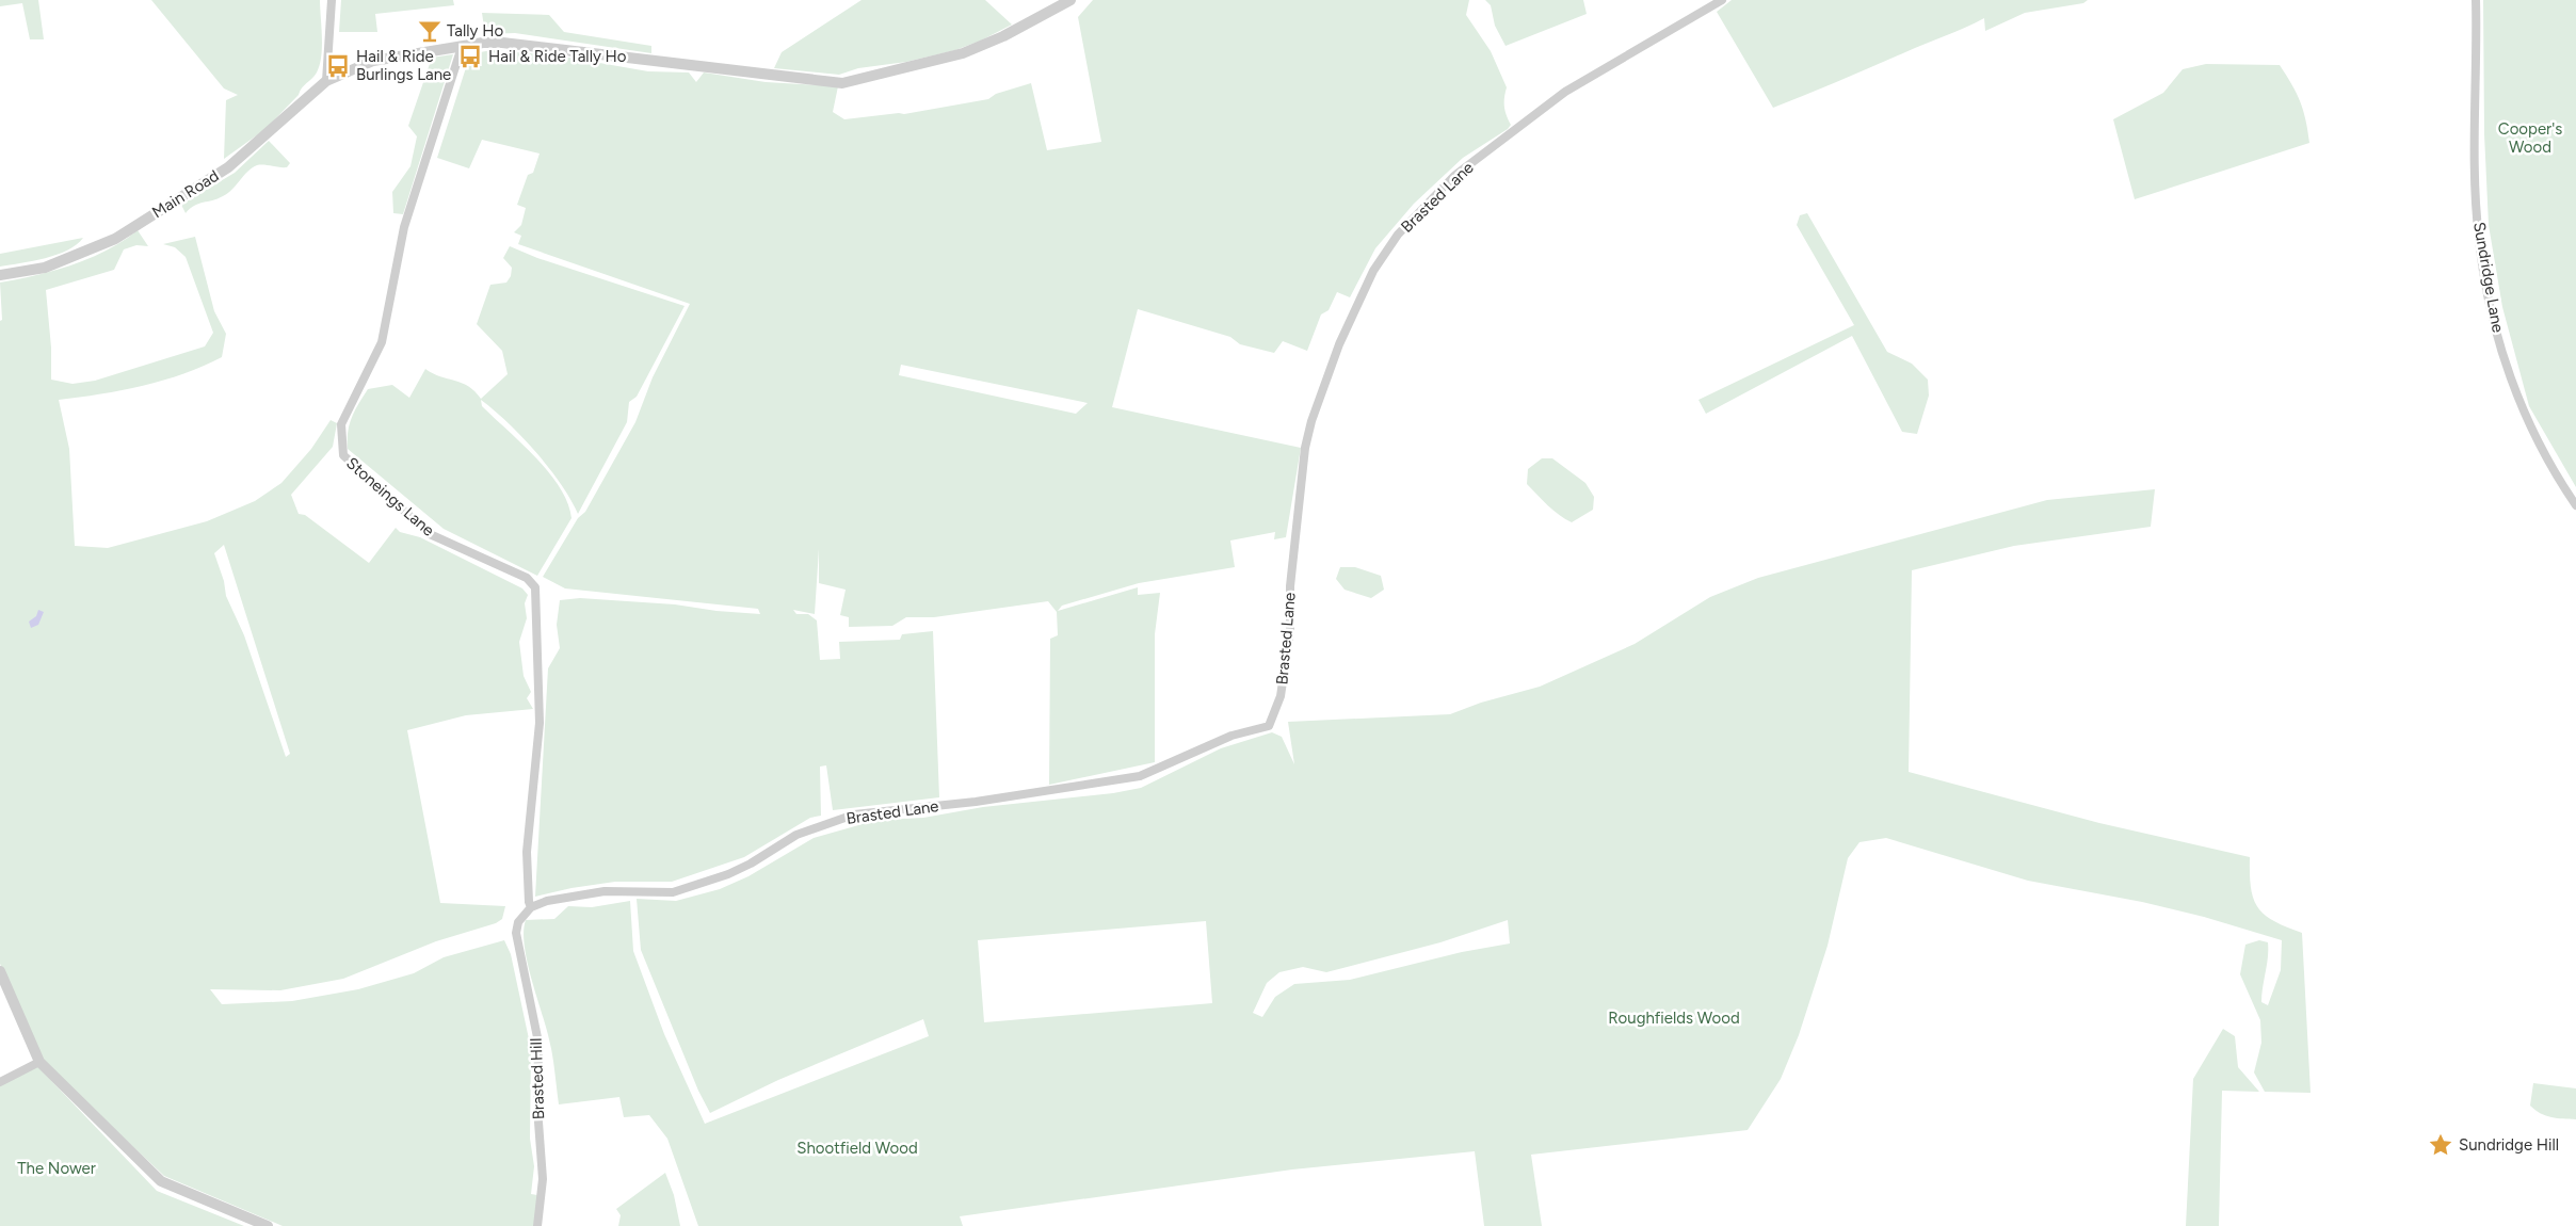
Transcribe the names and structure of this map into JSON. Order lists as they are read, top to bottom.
{
  "streets": {
    "street": [
      "Main Road",
      "Brasted Lane",
      "Sundridge Lane",
      "Stoneings Lane",
      "Brasted Hill"
    ]
  },
  "crossings": [
    ["Main Road", "Stoneings Lane"],
    ["Brasted Lane", "Stoneings Lane"],
    ["Brasted Lane", "Brasted Hill"],
    ["Stoneings Lane", "Brasted Hill"]
  ],
  "parks": [
    "Cooper's Wood",
    "Roughfields Wood",
    "Shootfield Wood",
    "The Nower"
  ],
  "places": {
    "bar": ["Tally Ho"],
    "bus stop": ["Hail & Ride Tally Ho", "Hail & Ride Burlings Lane"],
    "place": ["Sundridge Hill"]
  }
}
